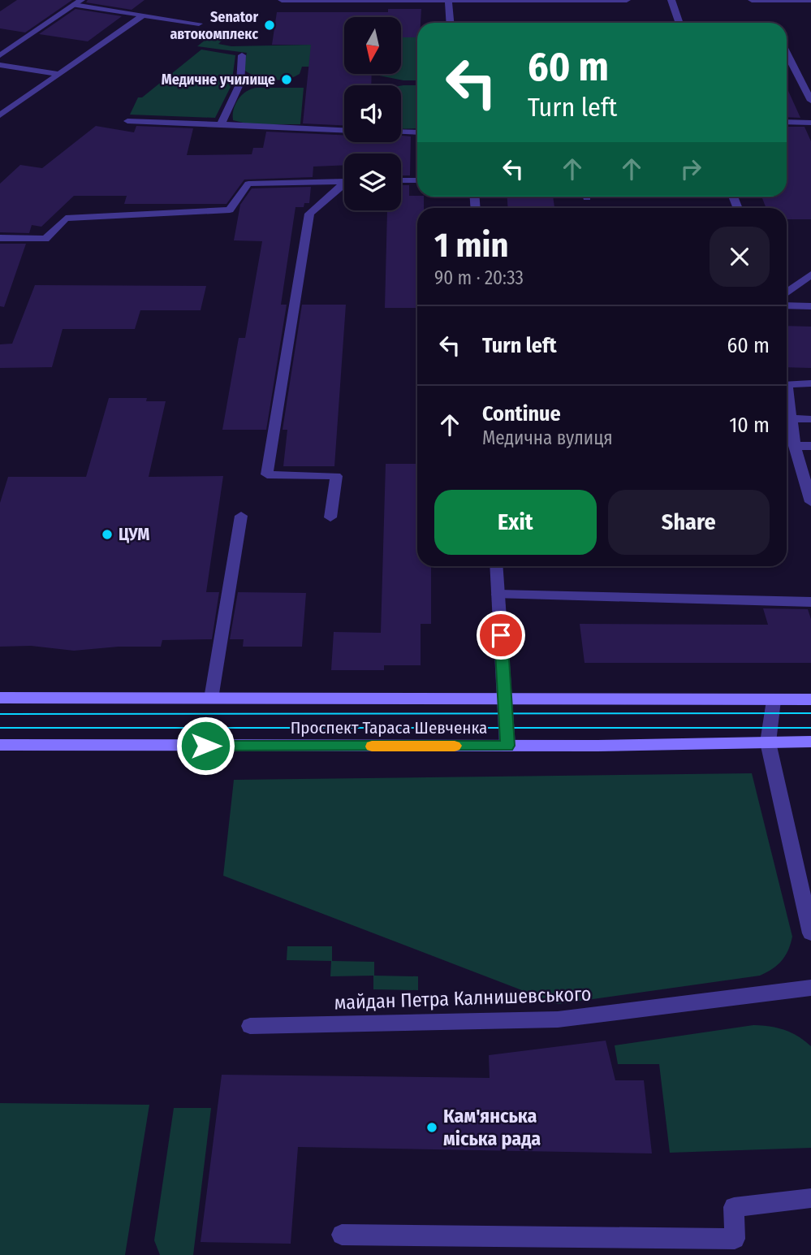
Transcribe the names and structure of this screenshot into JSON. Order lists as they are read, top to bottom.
{
  "streets": {
    "main road": ["Проспект Тараса Шевченка"],
    "street": ["майдан Петра Калнишевського"]
  },
  "places": [
    "Senator автокомплекс",
    "Медичне училище",
    "ЦУМ",
    "Кам'янська міська рада"
  ],
  "north": "bottom",
  "page": {
    "turn": ["60 m", "Turn left"],
    "heading": ["1 min", "90 m · 20:33"],
    "list": [
      {
        "name": "Turn left",
        "value": "60 m"
      },
      {
        "name": "Continue",
        "note": "Медична вулиця",
        "value": "10 m"
      }
    ],
    "buttons": ["Exit", "Share"]
  }
}
